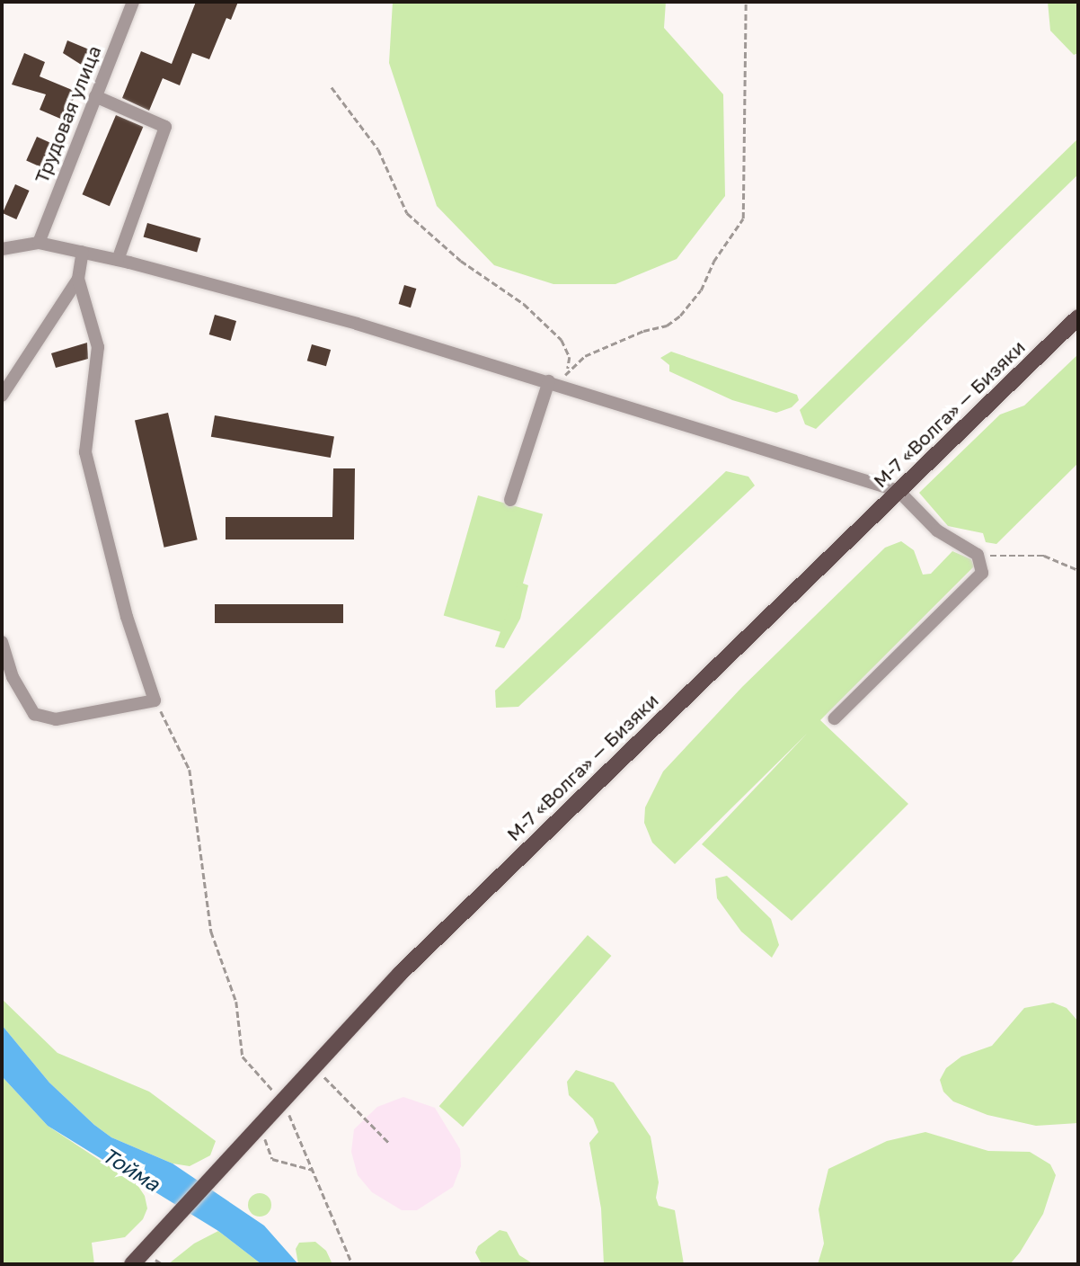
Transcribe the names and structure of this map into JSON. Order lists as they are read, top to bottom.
{
  "streets": {
    "main road": ["М-7 «Волга» — Бизяки"],
    "street": ["Трудовая улица"]
  },
  "water": ["Тойма"]
}
